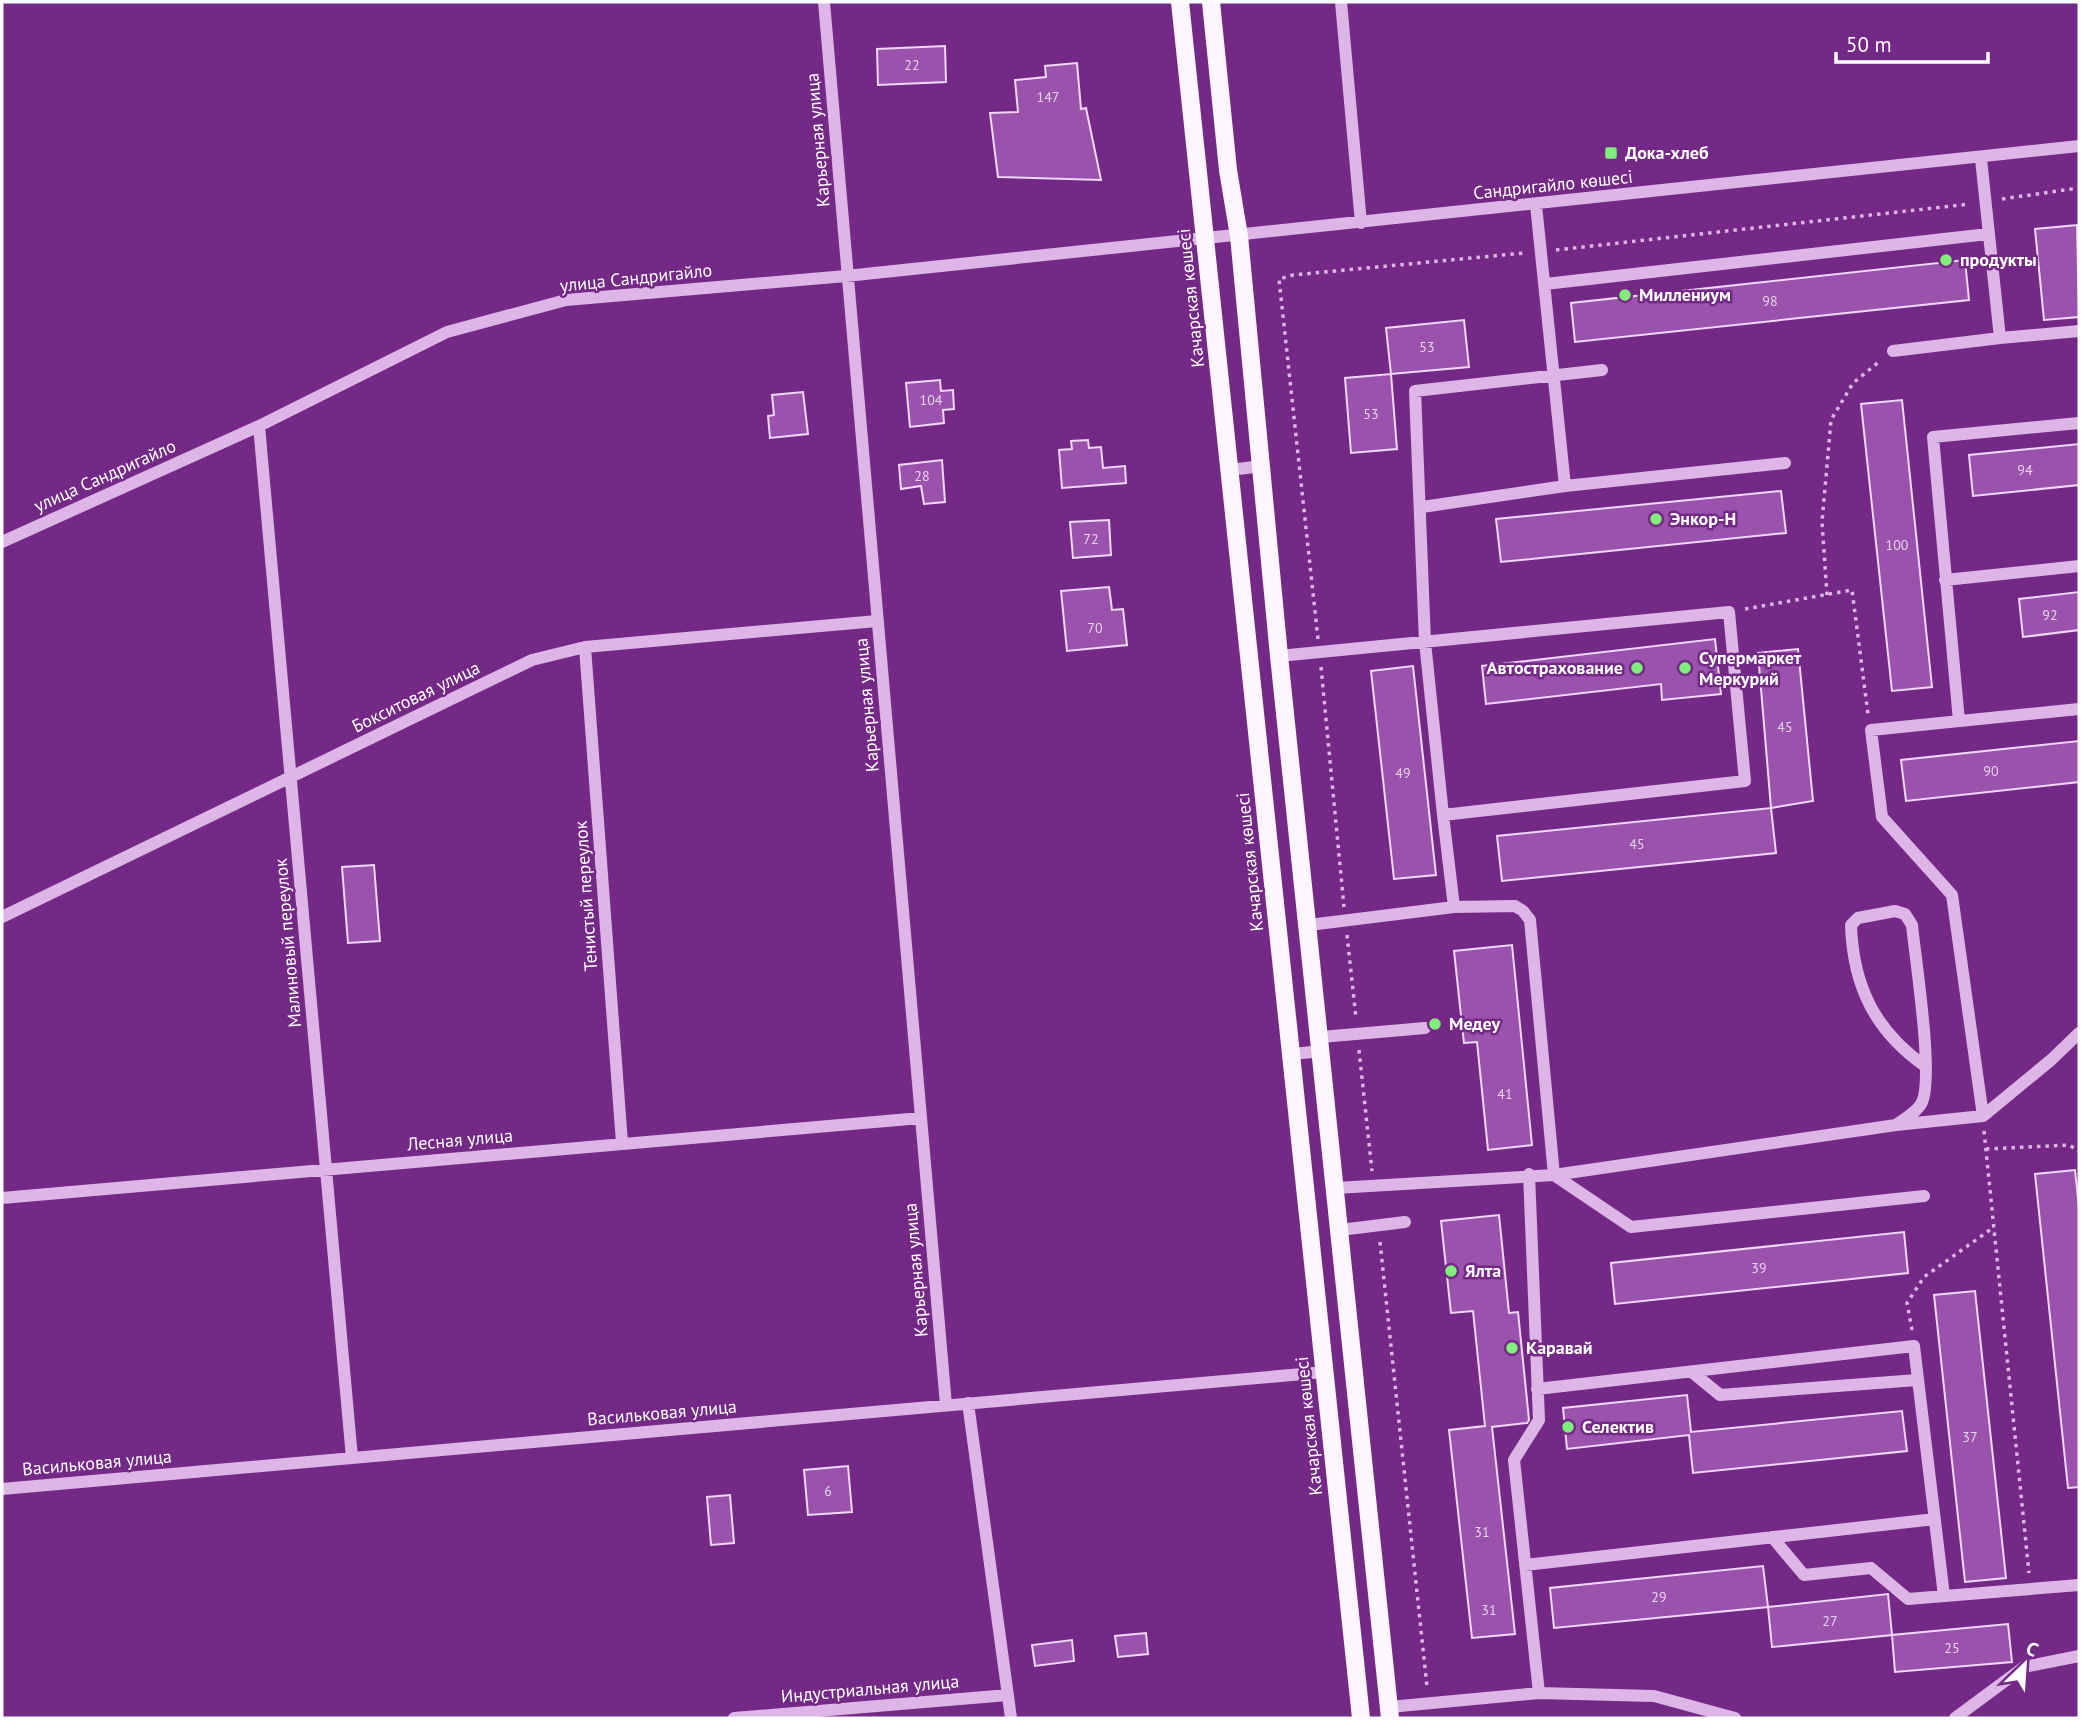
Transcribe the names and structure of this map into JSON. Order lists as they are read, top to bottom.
{
  "streets": {
    "main road": ["Качарская көшесі"],
    "street": [
      "Карьерная улица",
      "Сандригайло көшесі",
      "улица Сандригайло",
      "Бокситовая улица",
      "Тенистый переулок",
      "Малиновый переулок",
      "Лесная улица",
      "Васильковая улица",
      "Индустриальная улица"
    ]
  },
  "crossings": [
    ["Карьерная улица", "улица Сандригайло"],
    ["Карьерная улица", "Бокситовая улица"],
    ["Карьерная улица", "Лесная улица"],
    ["Карьерная улица", "Васильковая улица"],
    ["Сандригайло көшесі", "улица Сандригайло"],
    ["улица Сандригайло", "Качарская көшесі"],
    ["улица Сандригайло", "Малиновый переулок"],
    ["Качарская көшесі", "Васильковая улица"],
    ["Бокситовая улица", "Тенистый переулок"],
    ["Бокситовая улица", "Малиновый переулок"],
    ["Тенистый переулок", "Лесная улица"],
    ["Малиновый переулок", "Лесная улица"],
    ["Малиновый переулок", "Васильковая улица"]
  ],
  "places": {
    "transit": ["Дока-хлеб"],
    "other": [
      "продукты",
      "Миллениум",
      "Энкор-Н",
      "Автострахование",
      "Супермаркет Меркурий",
      "Медеу",
      "Ялта",
      "Каравай",
      "Селектив"
    ]
  },
  "house_numbers": [
    "22",
    "147",
    "98",
    "53",
    "104",
    "53",
    "94",
    "28",
    "72",
    "100",
    "92",
    "70",
    "45",
    "90",
    "49",
    "45",
    "41",
    "39",
    "37",
    "6",
    "31",
    "29",
    "31",
    "27",
    "25"
  ],
  "scale_bar": "50 m",
  "north": "top right"
}
